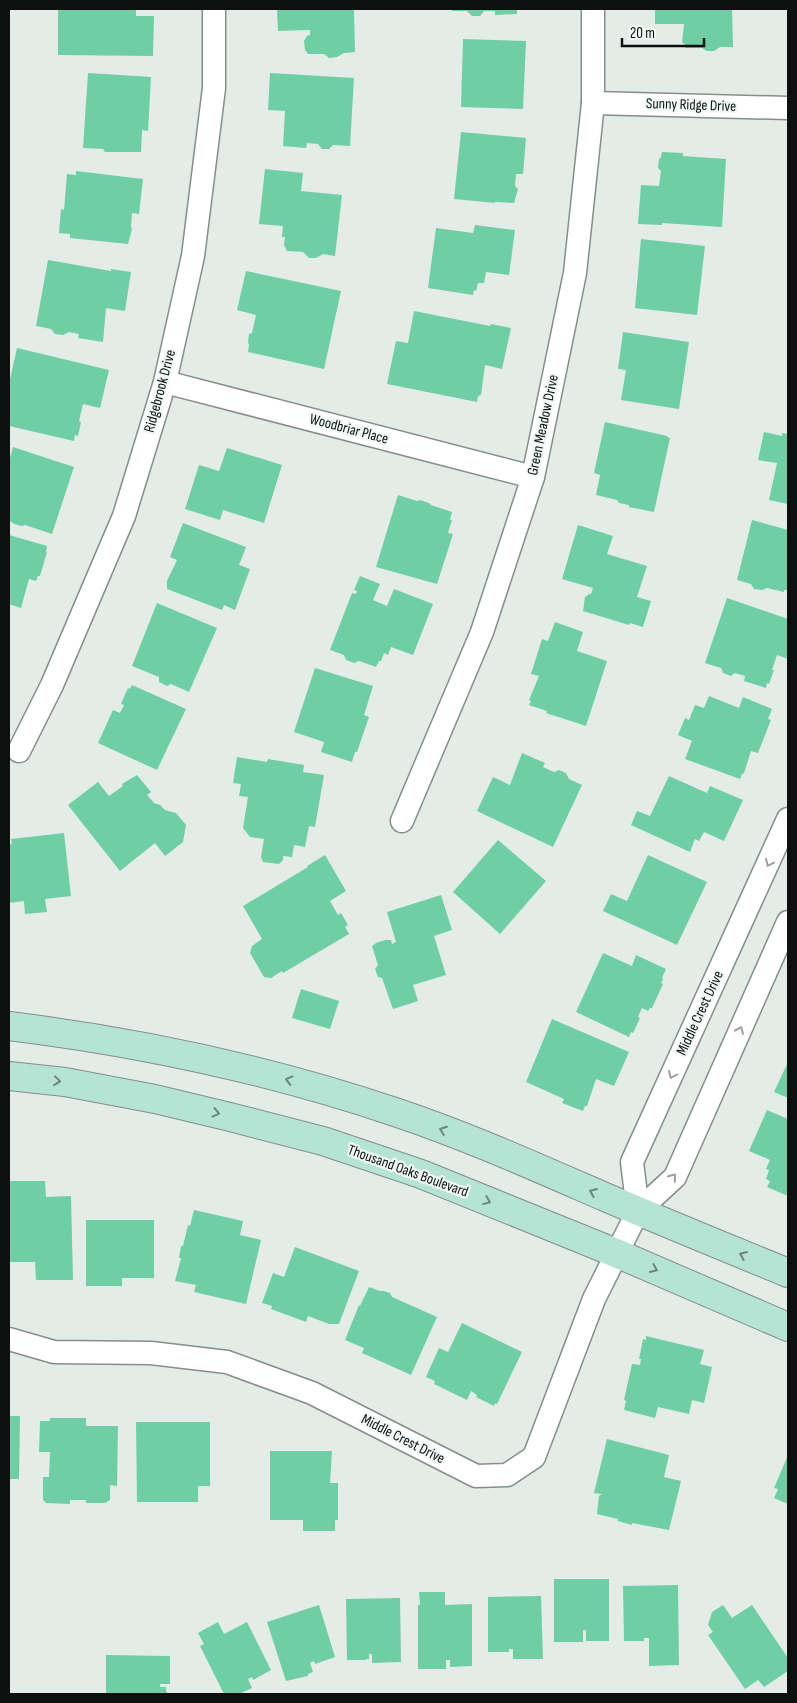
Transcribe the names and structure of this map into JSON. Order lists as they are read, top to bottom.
{
  "streets": {
    "main road": ["Thousand Oaks Boulevard"],
    "street": [
      "Sunny Ridge Drive",
      "Ridgebrook Drive",
      "Green Meadow Drive",
      "Woodbriar Place",
      "Middle Crest Drive"
    ]
  },
  "crossings": [
    ["Sunny Ridge Drive", "Green Meadow Drive"],
    ["Ridgebrook Drive", "Woodbriar Place"],
    ["Green Meadow Drive", "Woodbriar Place"],
    ["Middle Crest Drive", "Thousand Oaks Boulevard"]
  ],
  "scale_bar": "20 m"
}
